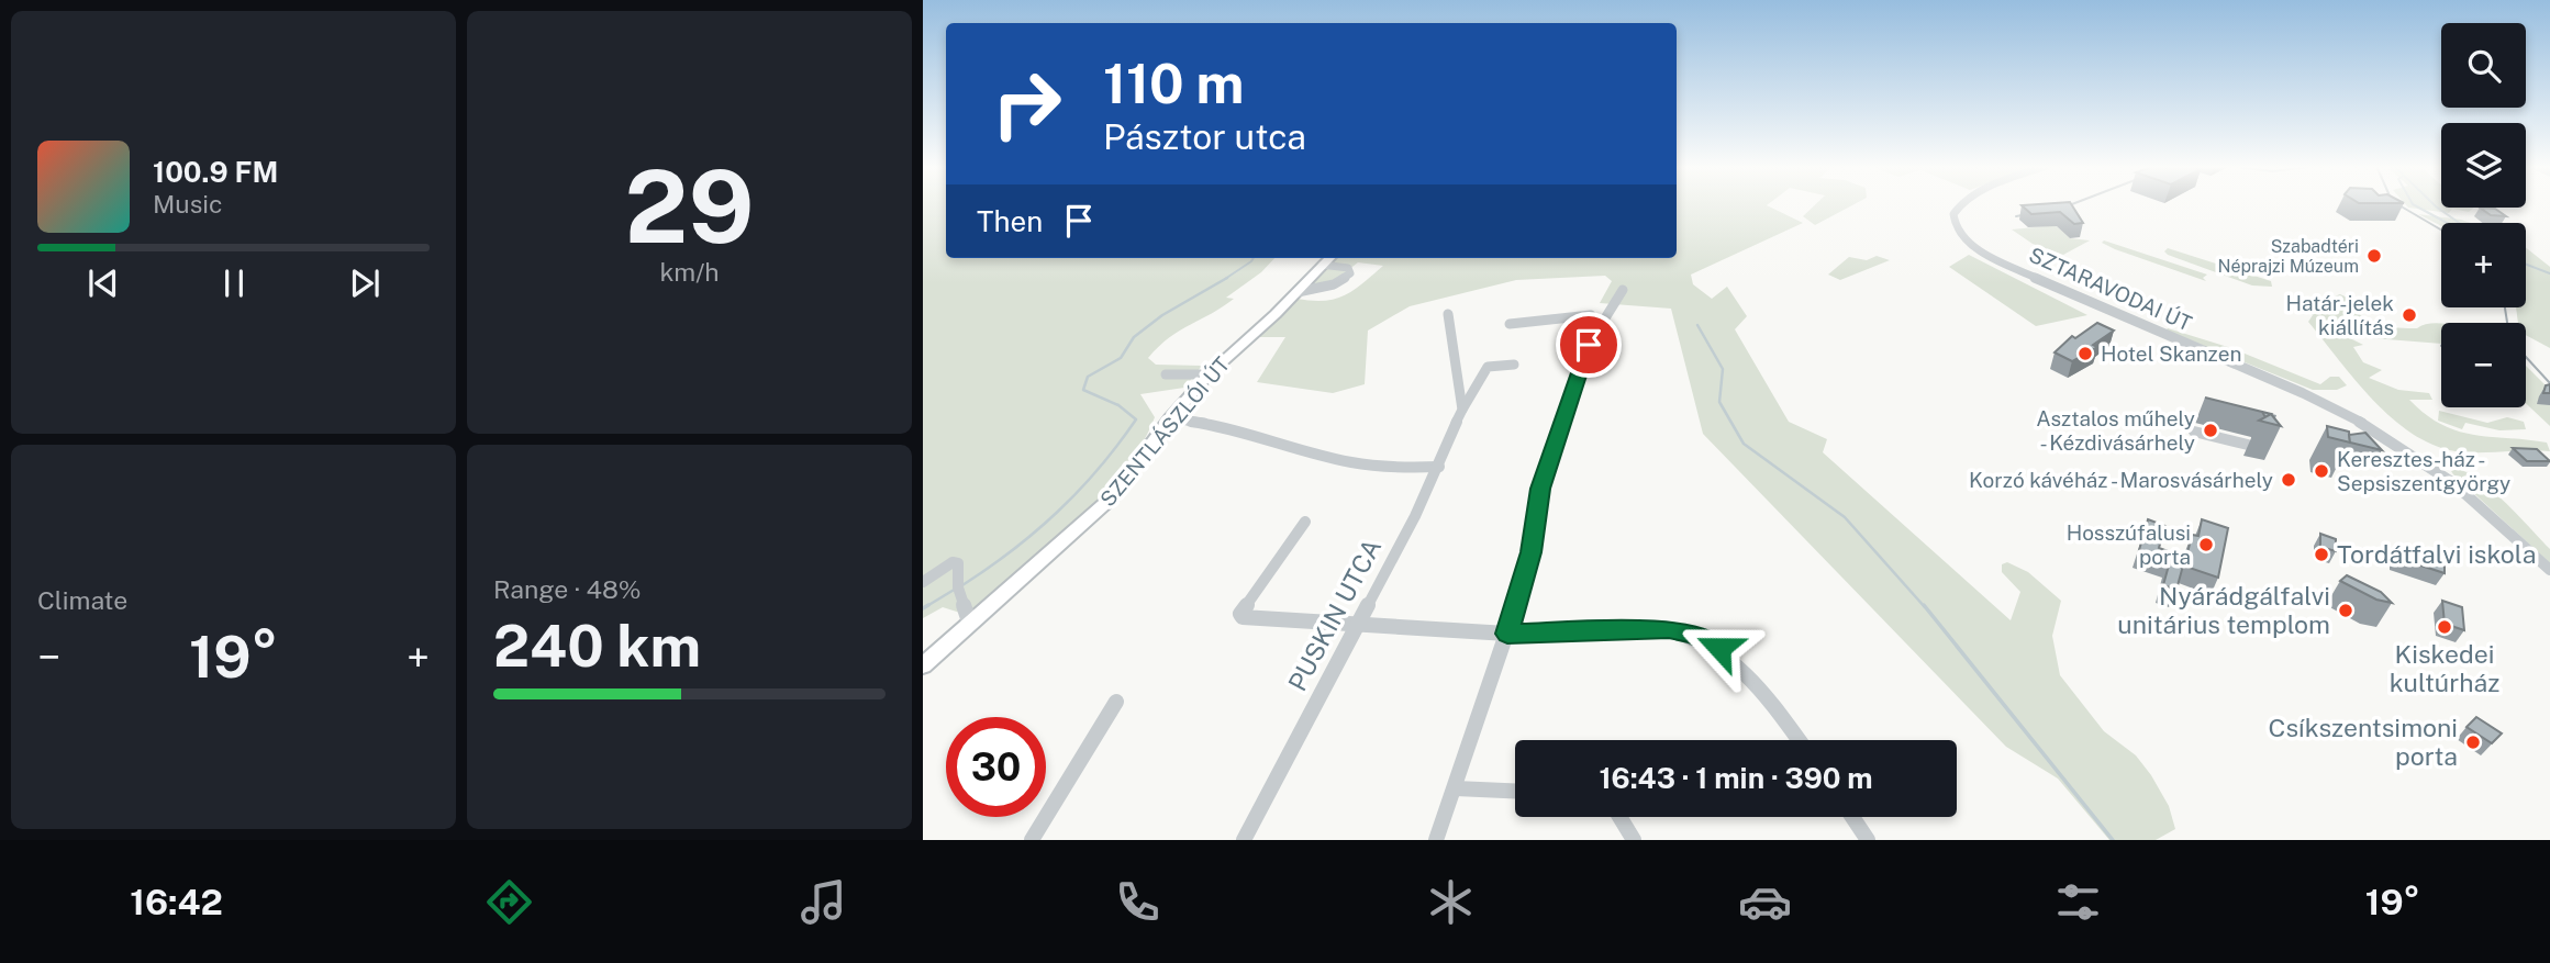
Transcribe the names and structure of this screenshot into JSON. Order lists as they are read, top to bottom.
{
  "streets": {
    "main road": ["SZENTLÁSZLÓI ÚT"],
    "street": ["SZTARAVODAI ÚT", "PUSKIN UTCA"]
  },
  "places": [
    "Szabadtéri Néprajzi Múzeum",
    "Határ-jelek kiállítás",
    "Hotel Skanzen",
    "Asztalos műhely - Kézdivásárhely",
    "Keresztes-ház - Sepsiszentgyörgy",
    "Korzó kávéház - Marosvásárhely",
    "Hosszúfalusi porta",
    "Tordátfalvi iskola",
    "Nyárádgálfalvi unitárius templom",
    "Kiskedei kultúrház",
    "Csíkszentsimoni porta"
  ],
  "page": {
    "tile": [
      ["29", "km/h"],
      "Climate",
      ["Range · 48%", "240 km"]
    ],
    "map_buttons": ["+", "−"],
    "turn": ["110 m", "Pásztor utca"],
    "song": ["100.9 FM", "Music"],
    "then": "Then",
    "heat": ["−", "19°", "+"],
    "limit": "30",
    "trip": "16:43 · 1 min · 390 m",
    "tabs": ["16:42", "19°"]
  }
}
